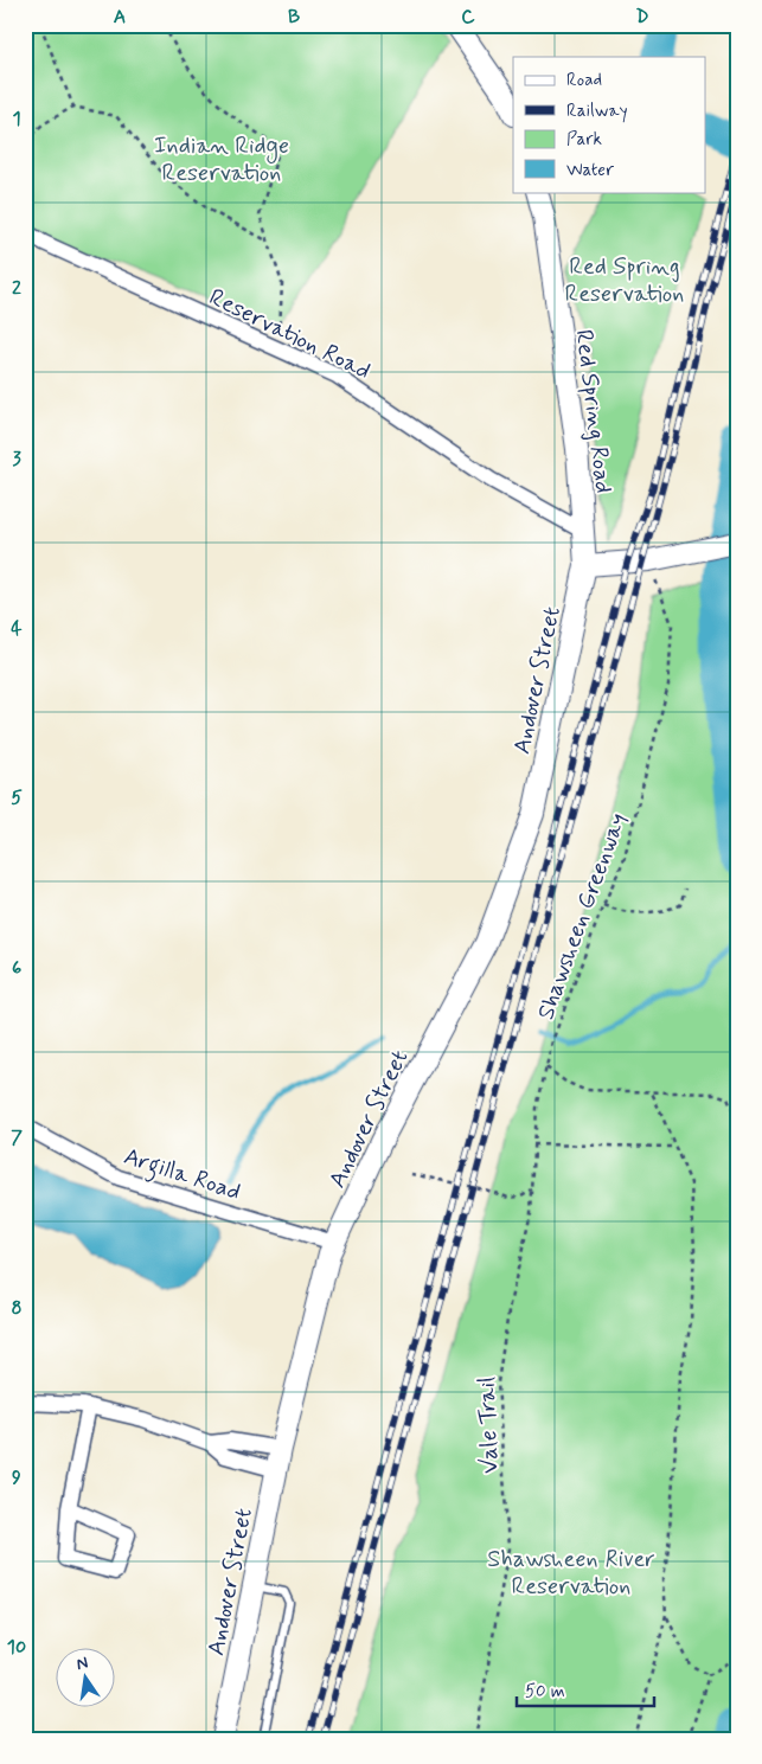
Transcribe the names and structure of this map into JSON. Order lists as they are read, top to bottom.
{
  "streets": {
    "main road": ["Red Spring Road", "Andover Street"],
    "street": ["Reservation Road", "Argilla Road"],
    "path": ["Shawsheen Greenway", "Vale Trail"]
  },
  "crossings": [
    ["Reservation Road", "Red Spring Road"],
    ["Reservation Road", "Andover Street"],
    ["Red Spring Road", "Andover Street"],
    ["Andover Street", "Argilla Road"],
    ["Shawsheen Greenway", "Vale Trail"]
  ],
  "parks": ["Indian Ridge Reservation", "Red Spring Reservation", "Shawsheen River Reservation"],
  "legend": [
    "Road",
    "Railway",
    "Park",
    "Water"
  ],
  "scale_bar": "50 m",
  "north": "top",
  "grid": {
    "columns": [
      "A",
      "B",
      "C",
      "D"
    ],
    "rows": [
      "1",
      "2",
      "3",
      "4",
      "5",
      "6",
      "7",
      "8",
      "9",
      "10"
    ]
  }
}
